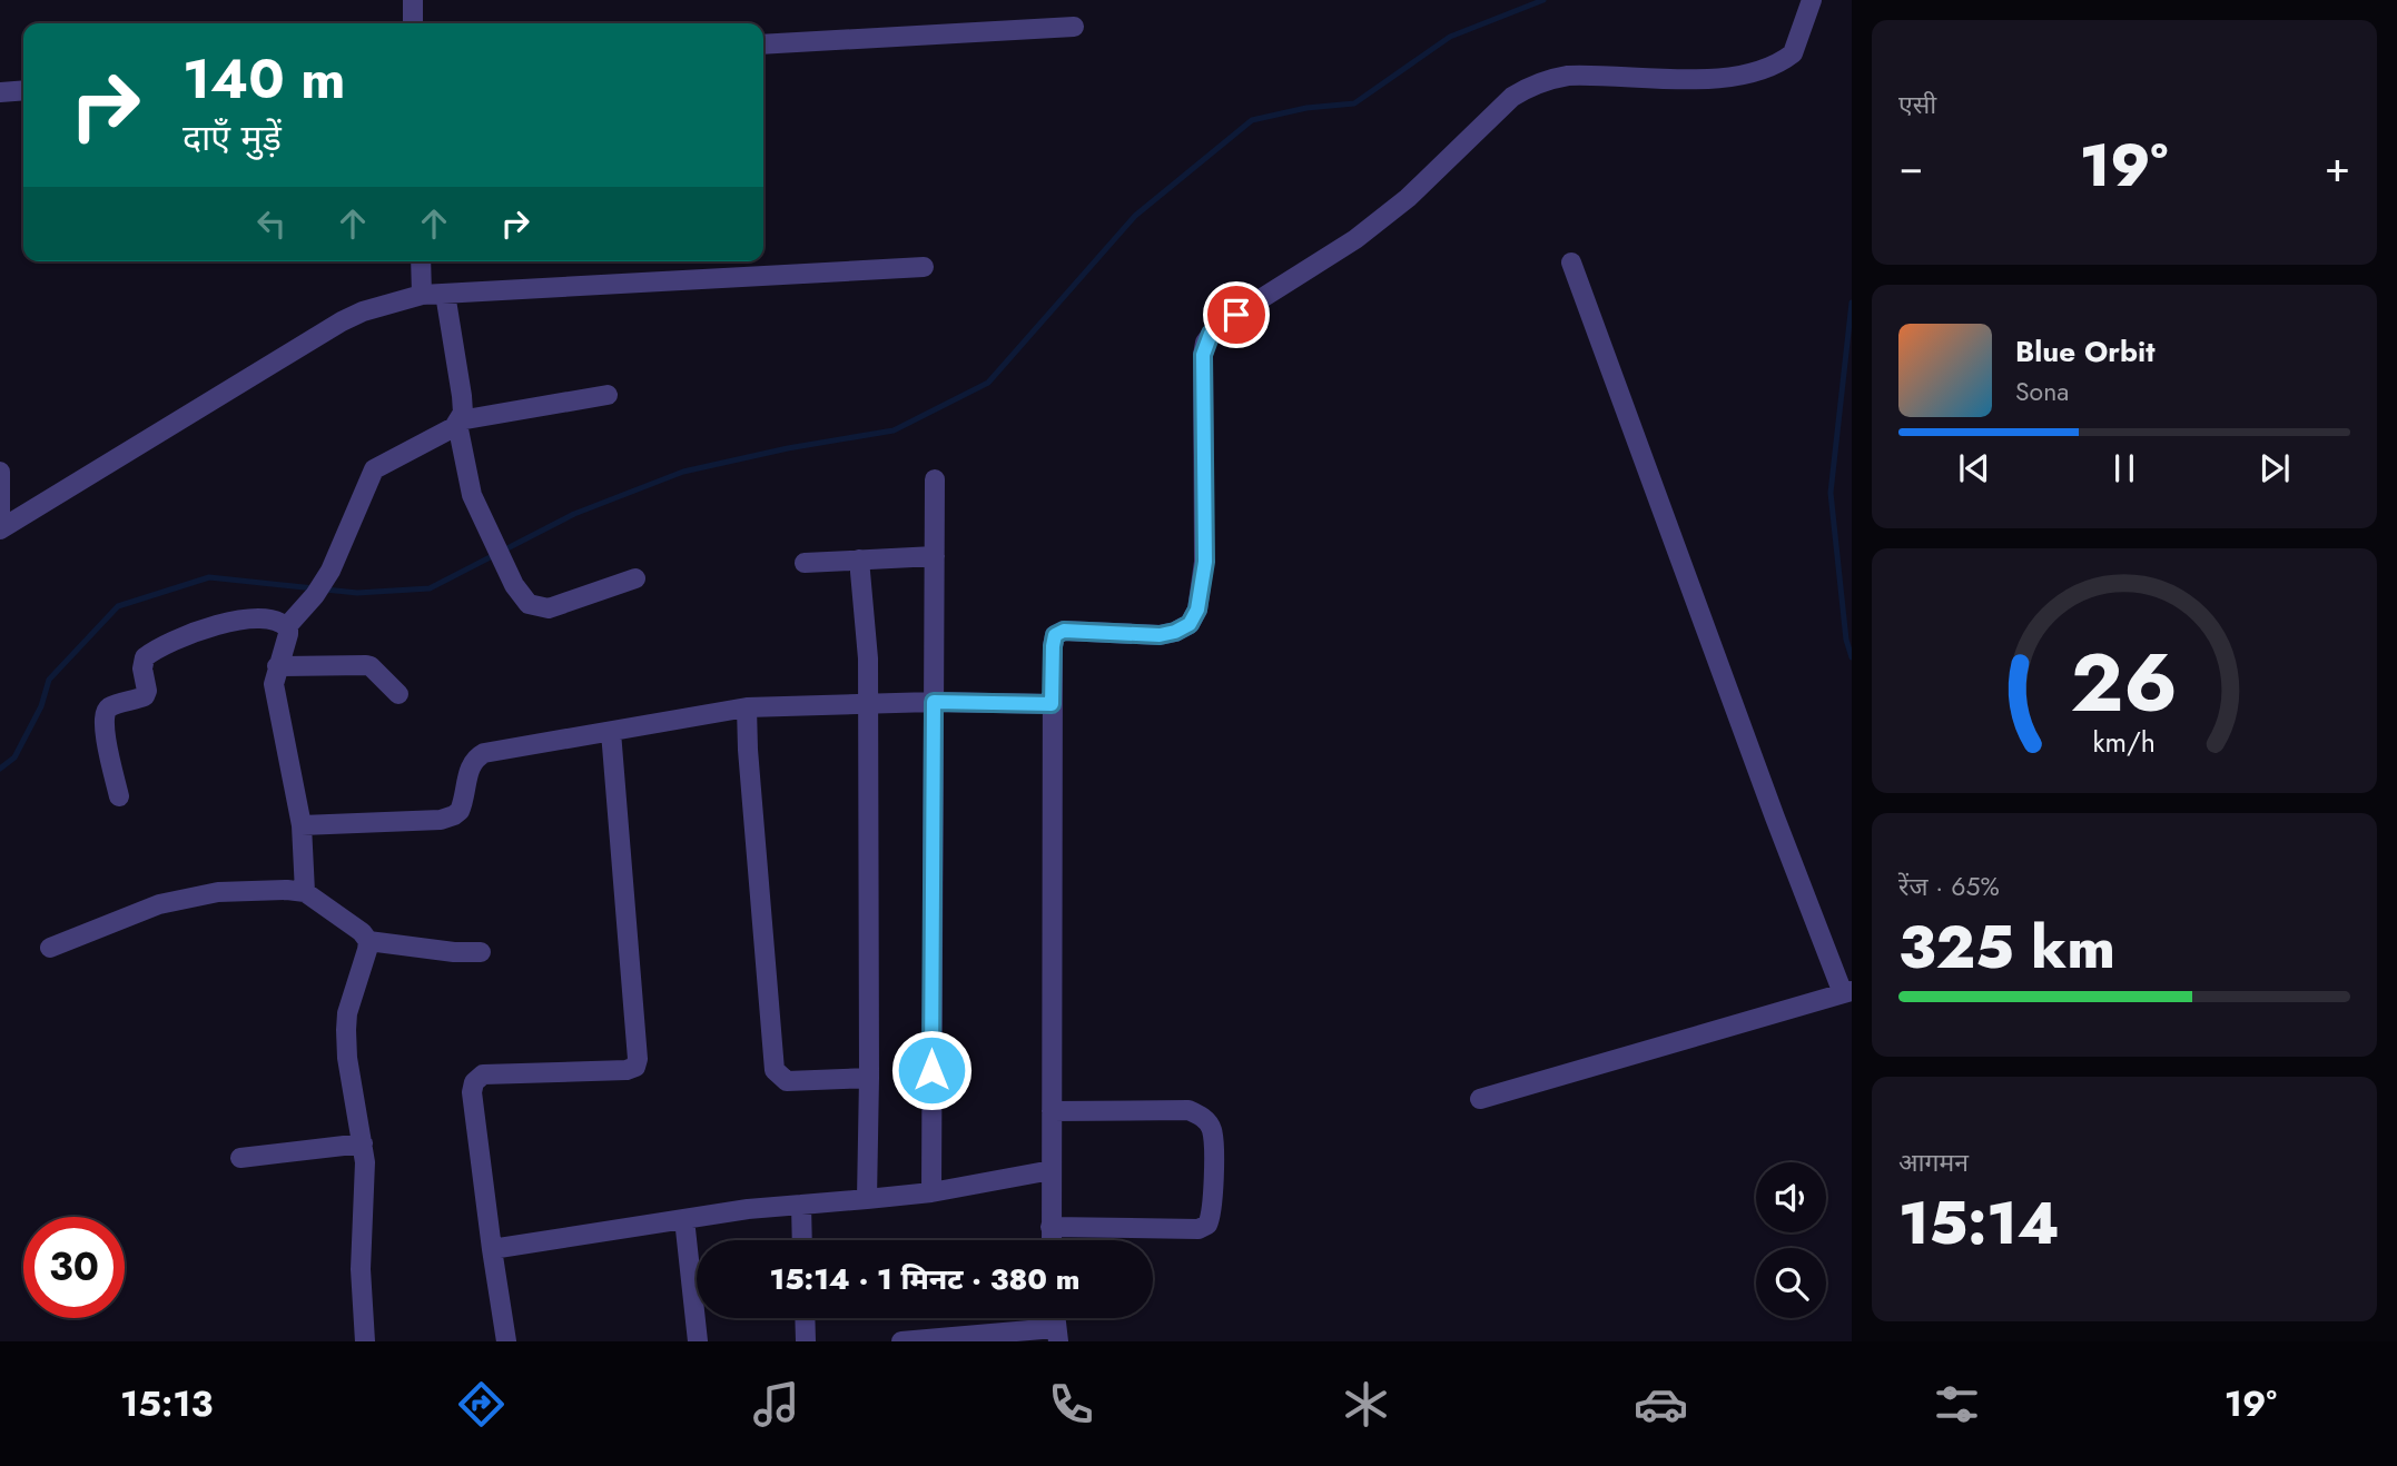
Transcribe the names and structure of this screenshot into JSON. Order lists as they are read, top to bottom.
{
  "page": {
    "tile": [
      "एसी",
      ["रेंज · 65%", "325 km"],
      ["आगमन", "15:14"]
    ],
    "turn": ["140 m", "दाएँ मुड़ें"],
    "heat": ["−", "19°", "+"],
    "song": ["Blue Orbit", "Sona"],
    "limit": "30",
    "trip": "15:14 · 1 मिनट · 380 m",
    "tabs": ["15:13", "19°"],
    "gauge": ["26", "km/h"]
  }
}
